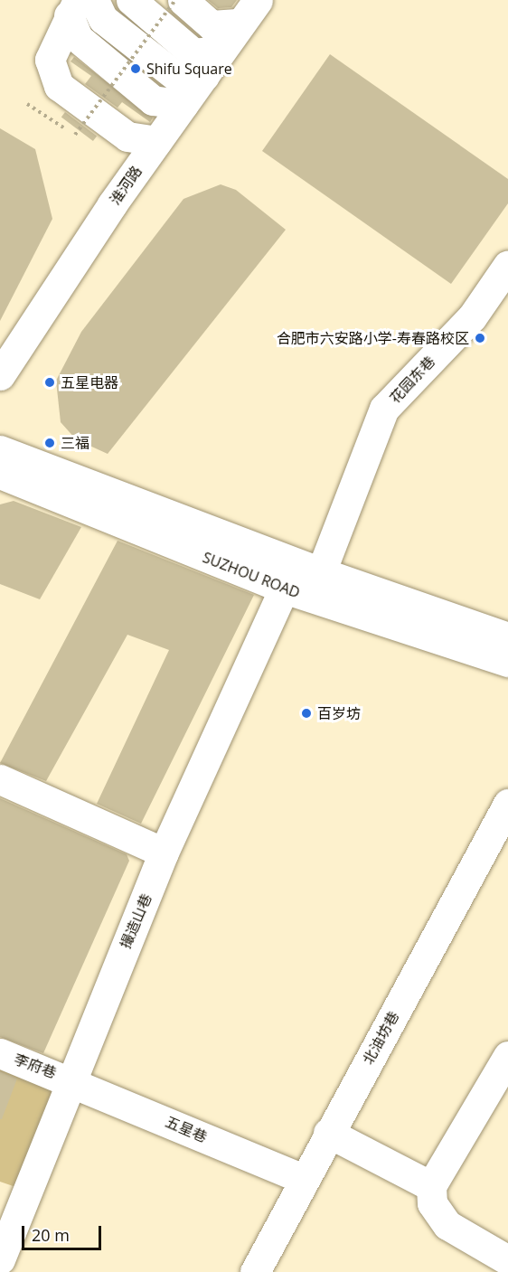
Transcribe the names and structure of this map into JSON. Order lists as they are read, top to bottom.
{
  "streets": {
    "street": [
      "淮河路",
      "花园东巷",
      "SUZHOU ROAD",
      "撮造山巷",
      "北油坊巷",
      "李府巷",
      "五星巷"
    ]
  },
  "crossings": [
    ["花园东巷", "SUZHOU ROAD"],
    ["SUZHOU ROAD", "撮造山巷"],
    ["撮造山巷", "李府巷"],
    ["撮造山巷", "五星巷"],
    ["北油坊巷", "五星巷"],
    ["李府巷", "五星巷"]
  ],
  "places": [
    "Shifu Square",
    "合肥市六安路小学-寿春路校区",
    "五星电器",
    "三福",
    "百岁坊"
  ],
  "scale_bar": "20 m"
}
